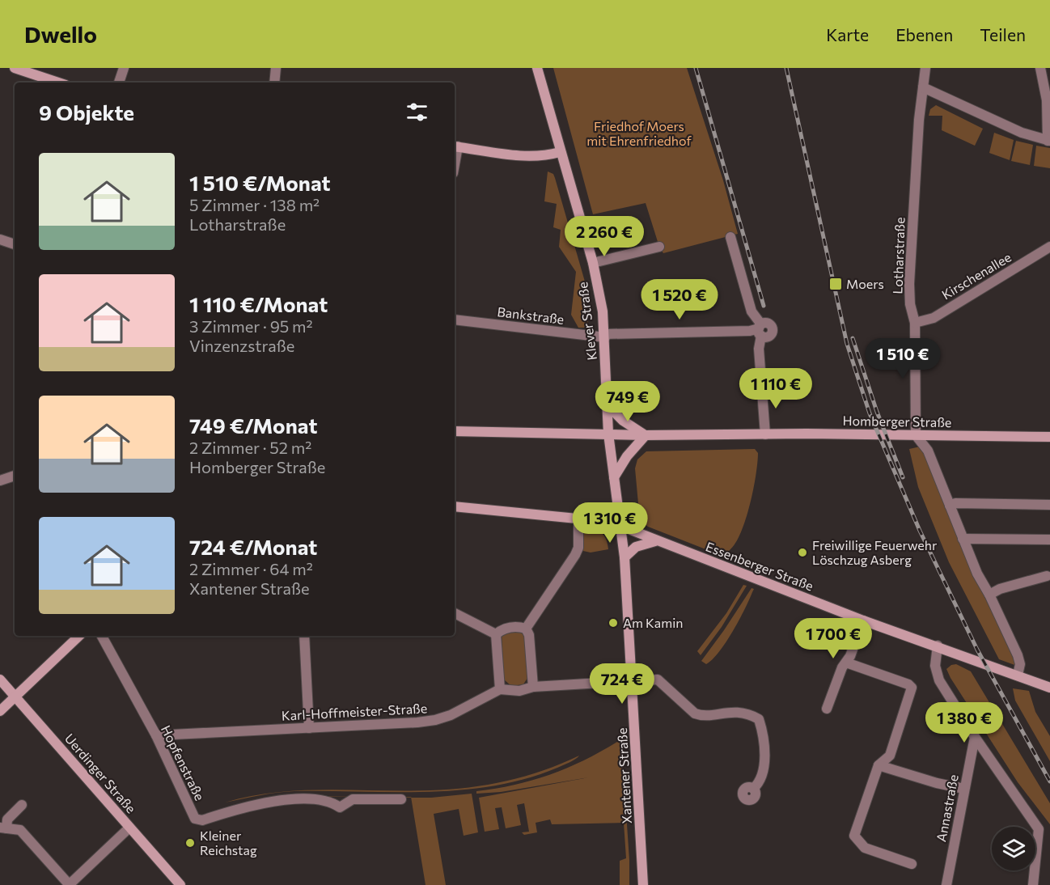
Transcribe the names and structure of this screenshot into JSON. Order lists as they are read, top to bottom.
{
  "streets": {
    "main road": [
      "Klever Straße",
      "Homberger Straße",
      "Essenberger Straße",
      "Uerdinger Straße",
      "Xantener Straße"
    ],
    "street": [
      "Lotharstraße",
      "Kirschenallee",
      "Bankstraße",
      "Karl-Hoffmeister-Straße",
      "Hopfenstraße",
      "Annastraße"
    ]
  },
  "crossings": [
    ["Lotharstraße", "Kirschenallee"],
    ["Lotharstraße", "Homberger Straße"],
    ["Bankstraße", "Klever Straße"],
    ["Klever Straße", "Homberger Straße"],
    ["Klever Straße", "Xantener Straße"],
    ["Homberger Straße", "Xantener Straße"],
    ["Essenberger Straße", "Xantener Straße"],
    ["Karl-Hoffmeister-Straße", "Hopfenstraße"],
    ["Karl-Hoffmeister-Straße", "Xantener Straße"]
  ],
  "parks": ["Friedhof Moers mit Ehrenfriedhof"],
  "places": {
    "transit": ["Moers"],
    "other": ["Freiwillige Feuerwehr Löschzug Asberg", "Am Kamin", "Kleiner Reichstag"]
  },
  "page": {
    "header": "Dwello",
    "nav": ["Karte", "Ebenen", "Teilen"],
    "heading": "9 Objekte",
    "list": [
      {
        "name": "1 510 €/Monat",
        "note": "5 Zimmer · 138 m² · Lotharstraße"
      },
      {
        "name": "1 110 €/Monat",
        "note": "3 Zimmer · 95 m² · Vinzenzstraße"
      },
      {
        "name": "749 €/Monat",
        "note": "2 Zimmer · 52 m² · Homberger Straße"
      },
      {
        "name": "724 €/Monat",
        "note": "2 Zimmer · 64 m² · Xantener Straße"
      }
    ],
    "price": [
      "2 260 €",
      "1 520 €",
      "1 510 €",
      "1 110 €",
      "749 €",
      "1 310 €",
      "1 700 €",
      "724 €",
      "1 380 €"
    ]
  }
}
